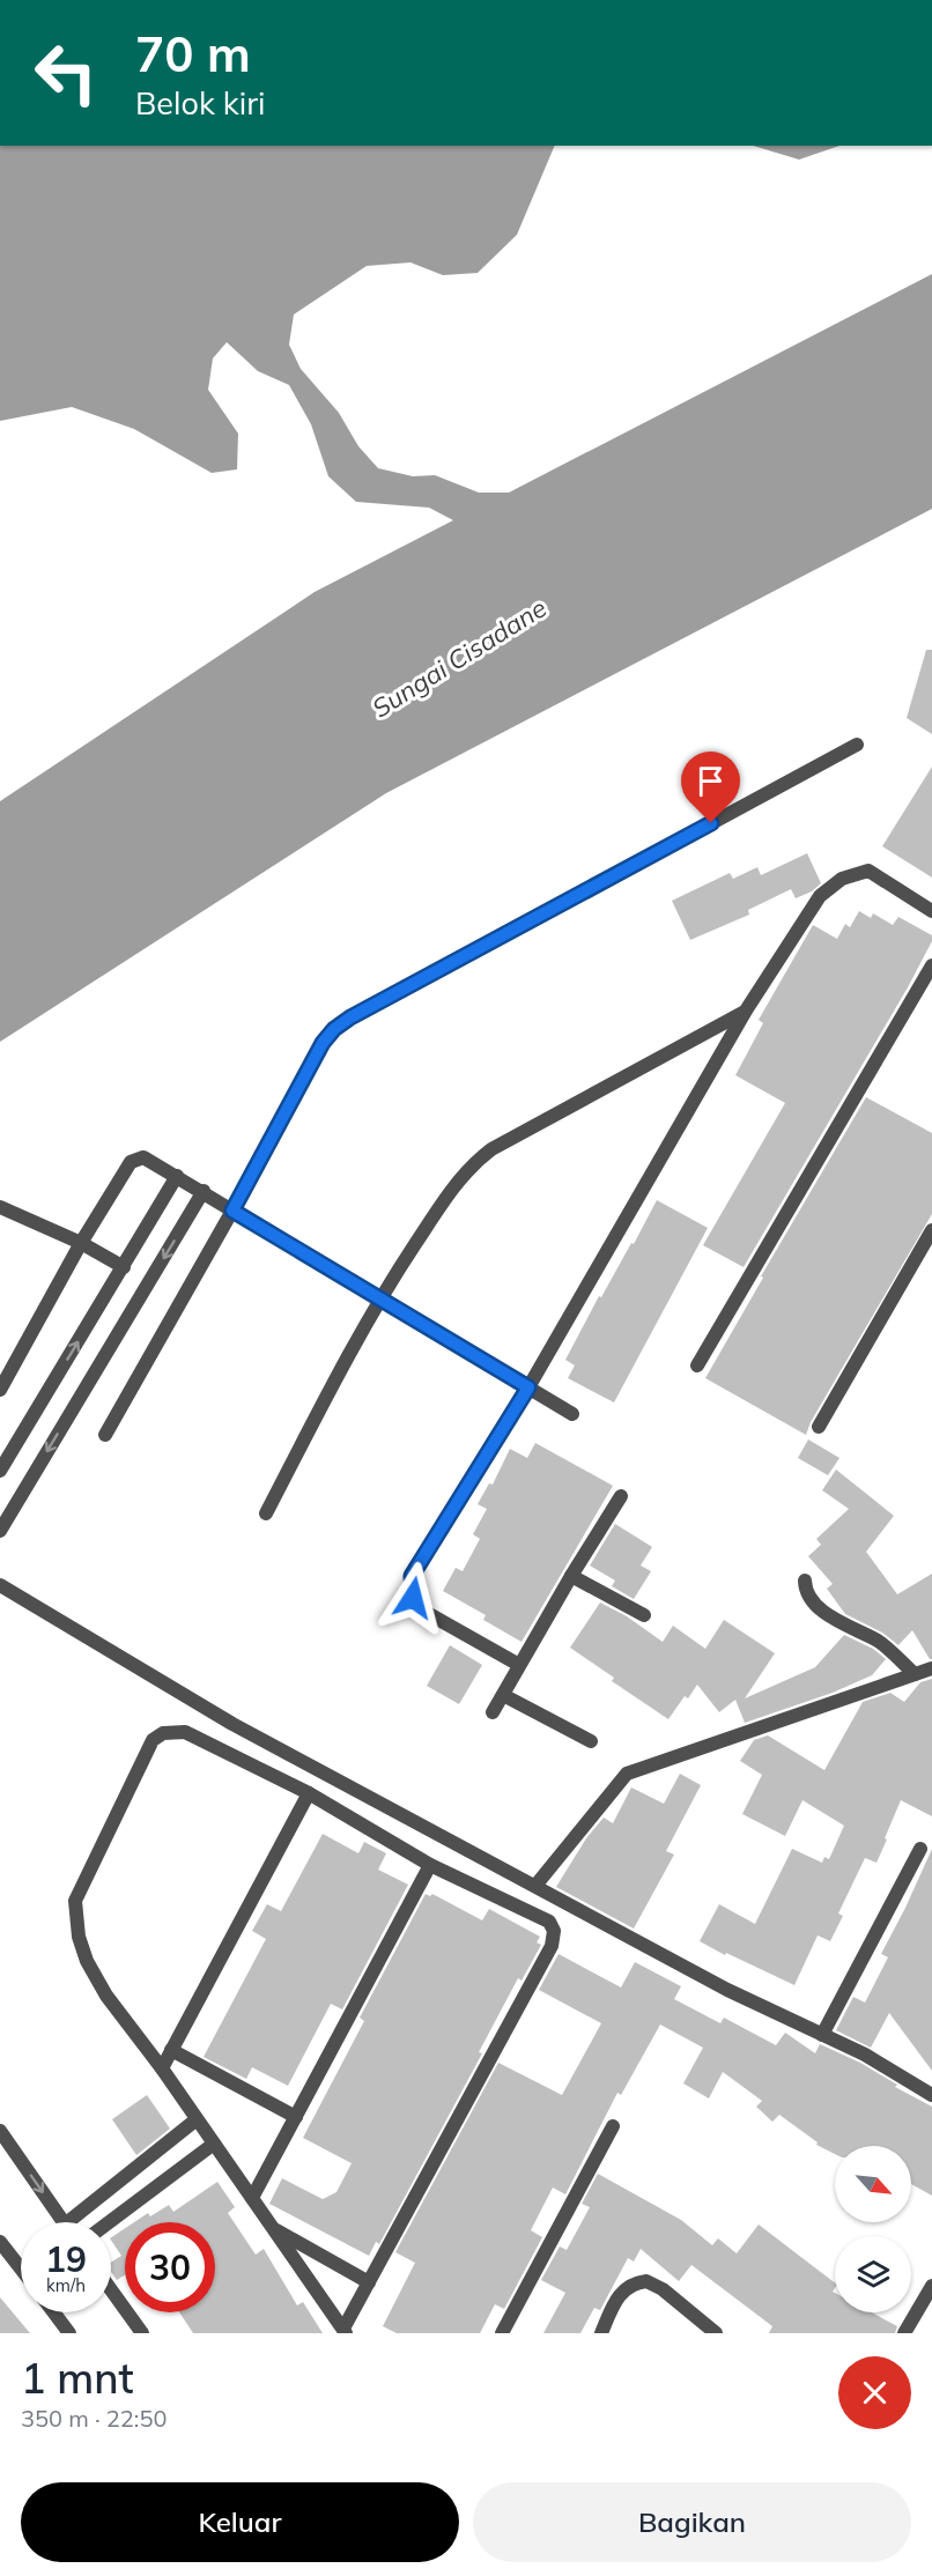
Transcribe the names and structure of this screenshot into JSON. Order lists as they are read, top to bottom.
{
  "water": ["Sungai Cisadane"],
  "north": "bottom right",
  "page": {
    "turn": ["70 m", "Belok kiri"],
    "speed": "19 km/h",
    "limit": "30",
    "heading": ["1 mnt", "350 m · 22:50"],
    "buttons": ["Keluar", "Bagikan"]
  }
}
